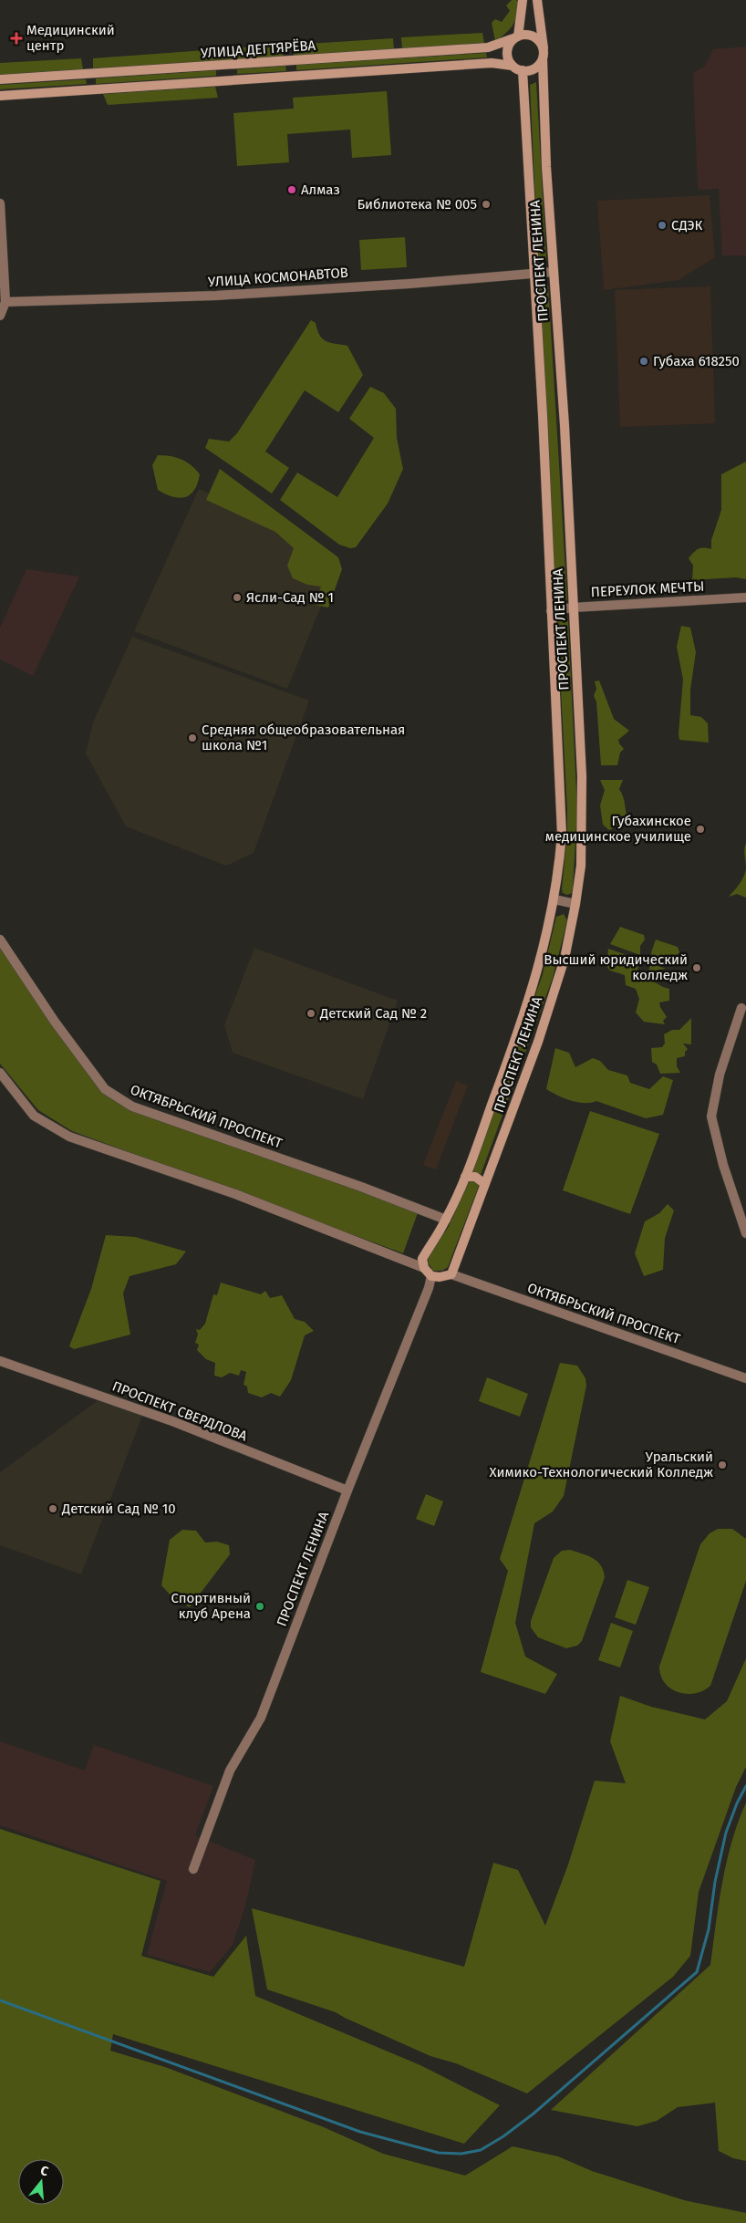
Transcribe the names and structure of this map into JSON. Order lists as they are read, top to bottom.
{
  "streets": {
    "main road": ["УЛИЦА ДЕГТЯРЁВА", "ПРОСПЕКТ ЛЕНИНА"],
    "street": [
      "УЛИЦА КОСМОНАВТОВ",
      "ПЕРЕУЛОК МЕЧТЫ",
      "ОКТЯБРЬСКИЙ ПРОСПЕКТ",
      "ПРОСПЕКТ СВЕРДЛОВА"
    ]
  },
  "crossings": [
    ["УЛИЦА ДЕГТЯРЁВА", "ПРОСПЕКТ ЛЕНИНА"],
    ["ПРОСПЕКТ ЛЕНИНА", "УЛИЦА КОСМОНАВТОВ"],
    ["ПРОСПЕКТ ЛЕНИНА", "ПЕРЕУЛОК МЕЧТЫ"],
    ["ПРОСПЕКТ ЛЕНИНА", "ОКТЯБРЬСКИЙ ПРОСПЕКТ"],
    ["ПРОСПЕКТ ЛЕНИНА", "ПРОСПЕКТ СВЕРДЛОВА"]
  ],
  "places": {
    "health": ["Медицинский центр"],
    "other": [
      "Алмаз",
      "Библиотека № 005",
      "СДЭК",
      "Губаха 618250",
      "Ясли-Сад № 1",
      "Средняя общеобразовательная школа №1",
      "Губахинское медицинское училище",
      "Высший юридический колледж",
      "Детский Сад № 2",
      "Уральский Химико-Технологический Колледж",
      "Детский Сад № 10",
      "Спортивный клуб Арена"
    ]
  },
  "north": "top"
}
